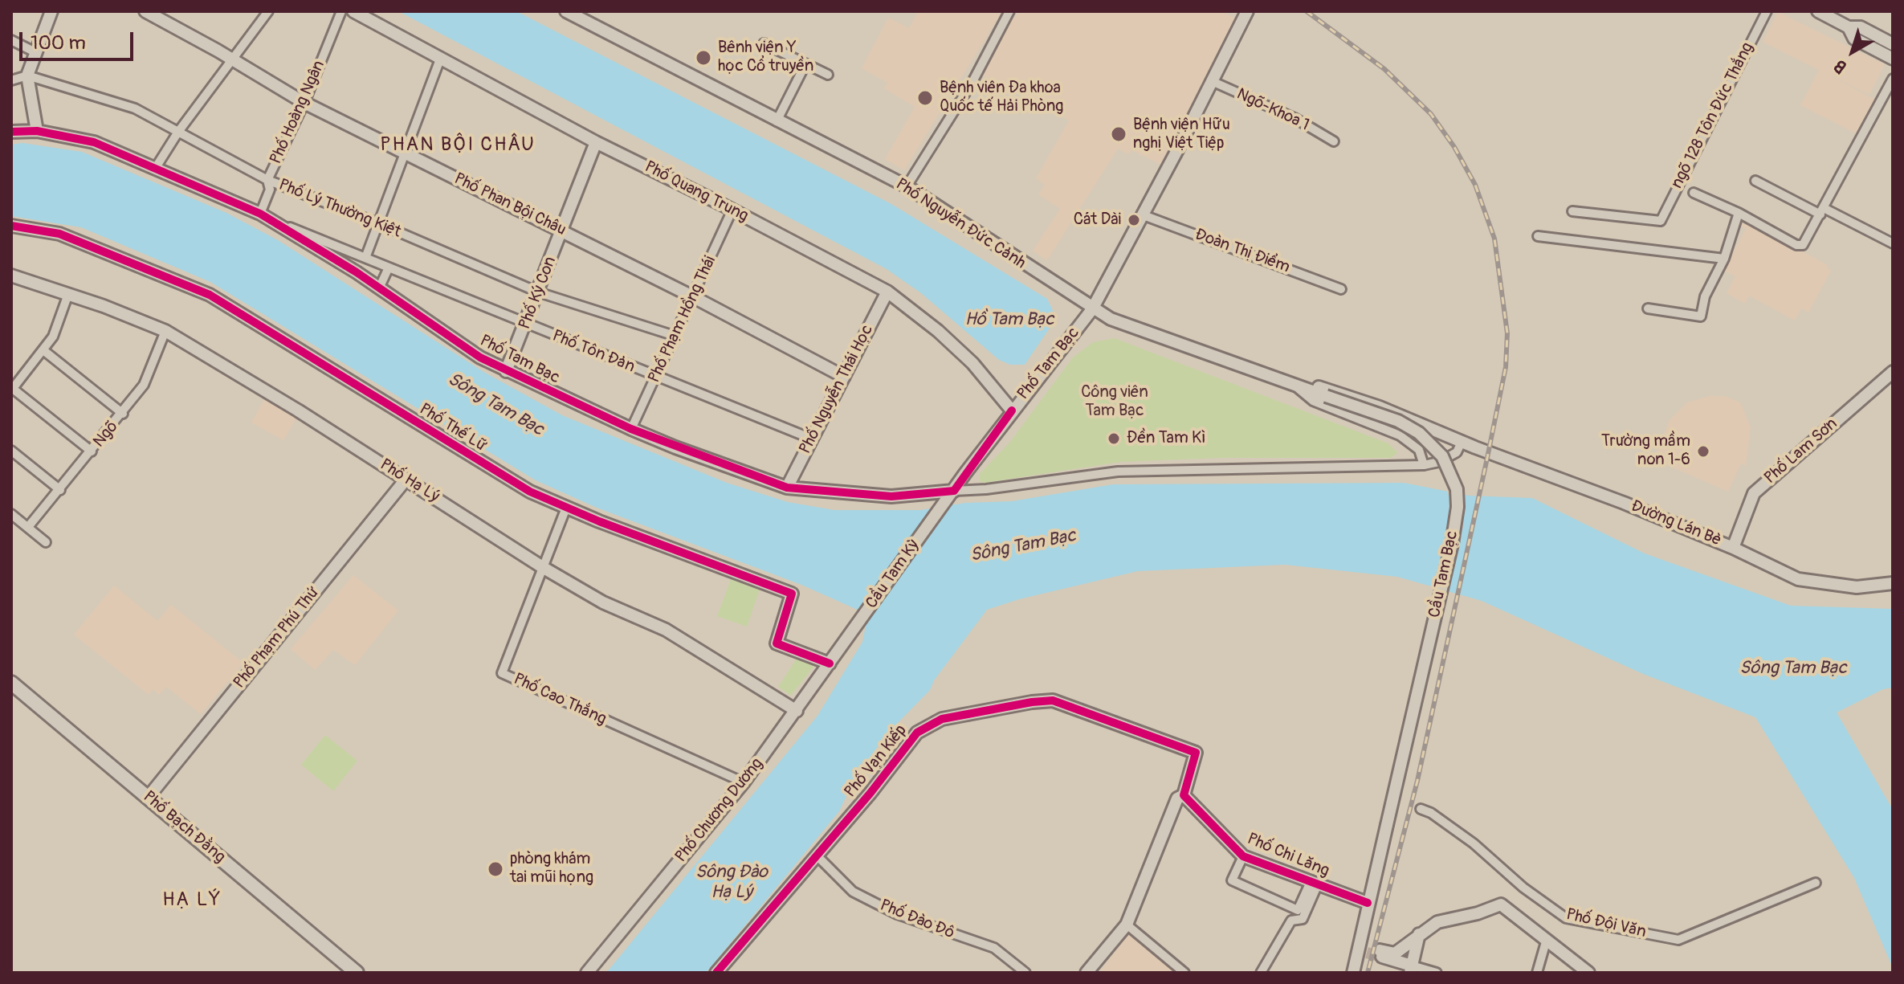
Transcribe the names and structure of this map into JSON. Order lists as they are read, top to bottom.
{
  "streets": {
    "main road": ["Phố Bạch Đằng"],
    "street": [
      "Ngõ-Khoa 1",
      "Phố Hoàng Ngân",
      "ngõ 128 Tôn Đức Thắng",
      "Phố Quang Trung",
      "Phố Phan Bội Châu",
      "Phố Lý Thường Kiệt",
      "Phố Nguyễn Đức Cảnh",
      "Đoàn Thị Điểm",
      "Phố Ký Con",
      "Phố Phạm Hồng Thái",
      "Phố Tôn Đản",
      "Phố Tam Bạc",
      "Phố Nguyễn Thái Học",
      "Phố Thế Lữ",
      "Ngõ",
      "Phố Lam Sơn",
      "Phố Hạ Lý",
      "Đường Lán Bè",
      "Cầu Tam Kỳ",
      "Cầu Tam Bạc",
      "Phố Phạm Phú Thứ",
      "Phố Cao Thắng",
      "Phố Vạn Kiếp",
      "Phố Chương Dương",
      "Phố Chi Lăng",
      "Phố Đào Đô",
      "Phố Đội Văn"
    ]
  },
  "crossings": [
    ["Ngõ-Khoa 1", "Phố Tam Bạc"],
    ["Phố Hoàng Ngân", "Phố Phan Bội Châu"],
    ["Phố Hoàng Ngân", "Phố Lý Thường Kiệt"],
    ["Phố Hoàng Ngân", "Phố Tôn Đản"],
    ["Phố Hoàng Ngân", "Phố Tam Bạc"],
    ["Phố Quang Trung", "Phố Ký Con"],
    ["Phố Quang Trung", "Phố Phạm Hồng Thái"],
    ["Phố Quang Trung", "Phố Tam Bạc"],
    ["Phố Quang Trung", "Phố Nguyễn Thái Học"],
    ["Phố Phan Bội Châu", "Phố Ký Con"],
    ["Phố Phan Bội Châu", "Phố Phạm Hồng Thái"],
    ["Phố Phan Bội Châu", "Phố Nguyễn Thái Học"],
    ["Phố Lý Thường Kiệt", "Phố Ký Con"],
    ["Phố Lý Thường Kiệt", "Phố Phạm Hồng Thái"],
    ["Phố Nguyễn Đức Cảnh", "Phố Tam Bạc"],
    ["Phố Nguyễn Đức Cảnh", "Đường Lán Bè"],
    ["Phố Nguyễn Đức Cảnh", "Cầu Tam Bạc"],
    ["Đoàn Thị Điểm", "Phố Tam Bạc"],
    ["Phố Ký Con", "Phố Tôn Đản"],
    ["Phố Ký Con", "Phố Tam Bạc"],
    ["Phố Phạm Hồng Thái", "Phố Tôn Đản"],
    ["Phố Phạm Hồng Thái", "Phố Tam Bạc"],
    ["Phố Tôn Đản", "Phố Tam Bạc"],
    ["Phố Tôn Đản", "Phố Nguyễn Thái Học"],
    ["Phố Tam Bạc", "Phố Nguyễn Thái Học"],
    ["Phố Tam Bạc", "Cầu Tam Kỳ"],
    ["Phố Thế Lữ", "Phố Cao Thắng"],
    ["Phố Thế Lữ", "Phố Chương Dương"],
    ["Ngõ", "Phố Hạ Lý"],
    ["Phố Lam Sơn", "Đường Lán Bè"],
    ["Phố Hạ Lý", "Phố Phạm Phú Thứ"],
    ["Phố Hạ Lý", "Phố Cao Thắng"],
    ["Phố Hạ Lý", "Phố Chương Dương"],
    ["Cầu Tam Kỳ", "Phố Chương Dương"],
    ["Cầu Tam Bạc", "Phố Chi Lăng"],
    ["Phố Phạm Phú Thứ", "Phố Bạch Đằng"],
    ["Phố Cao Thắng", "Phố Chương Dương"],
    ["Phố Vạn Kiếp", "Phố Chi Lăng"],
    ["Phố Vạn Kiếp", "Phố Đào Đô"]
  ],
  "districts": ["PHAN BỘI CHÂU", "HẠ LÝ"],
  "water": ["Hồ Tam Bạc", "Sông Tam Bạc", "Sông Đào Hạ Lý"],
  "parks": ["Công viên Tam Bạc"],
  "places": [
    "Bênh viện Y học Cổ truyền",
    "Bệnh viện Đa khoa Quốc tế Hải Phòng",
    "Bệnh viện Hữu nghị Việt Tiệp",
    "Cát Dài",
    "Đền Tam Kì",
    "Trường mầm non 1-6",
    "phòng khám tai mũi họng"
  ],
  "scale_bar": "100 m",
  "north": "bottom left"
}
